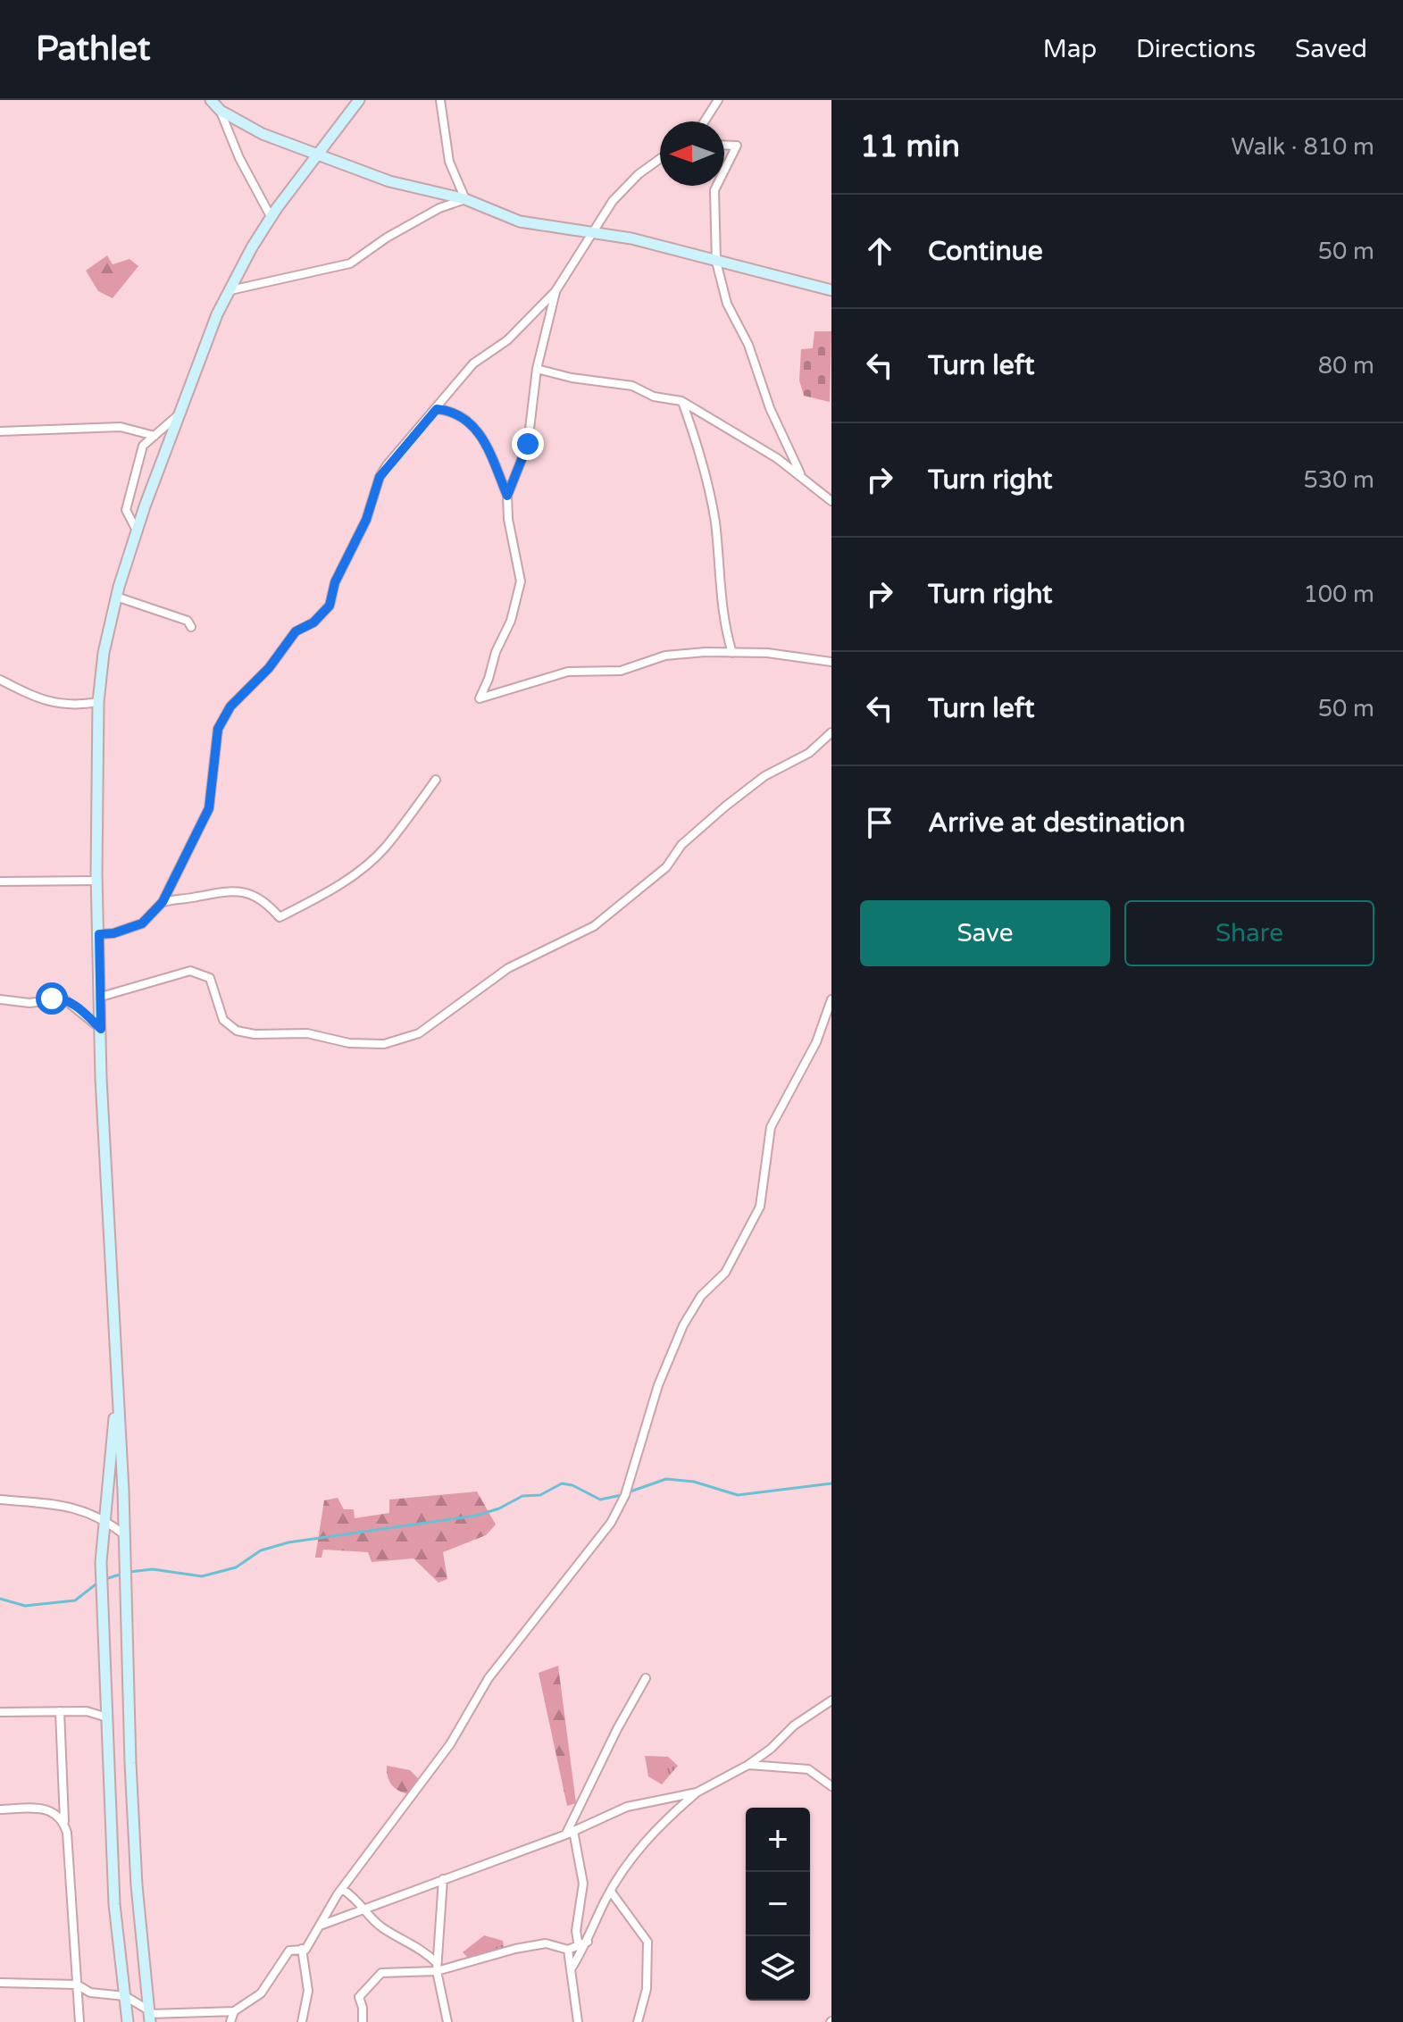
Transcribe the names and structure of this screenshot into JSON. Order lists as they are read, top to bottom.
{
  "north": "left",
  "page": {
    "header": "Pathlet",
    "nav": ["Map", "Directions", "Saved"],
    "heading": ["11 min", "Walk · 810 m"],
    "list": [
      ["Continue", "50 m"],
      ["Turn left", "80 m"],
      ["Turn right", "530 m"],
      ["Turn right", "100 m"],
      ["Turn left", "50 m"],
      "Arrive at destination"
    ],
    "buttons": ["Save", "Share"],
    "map_buttons": ["+", "−"]
  }
}
